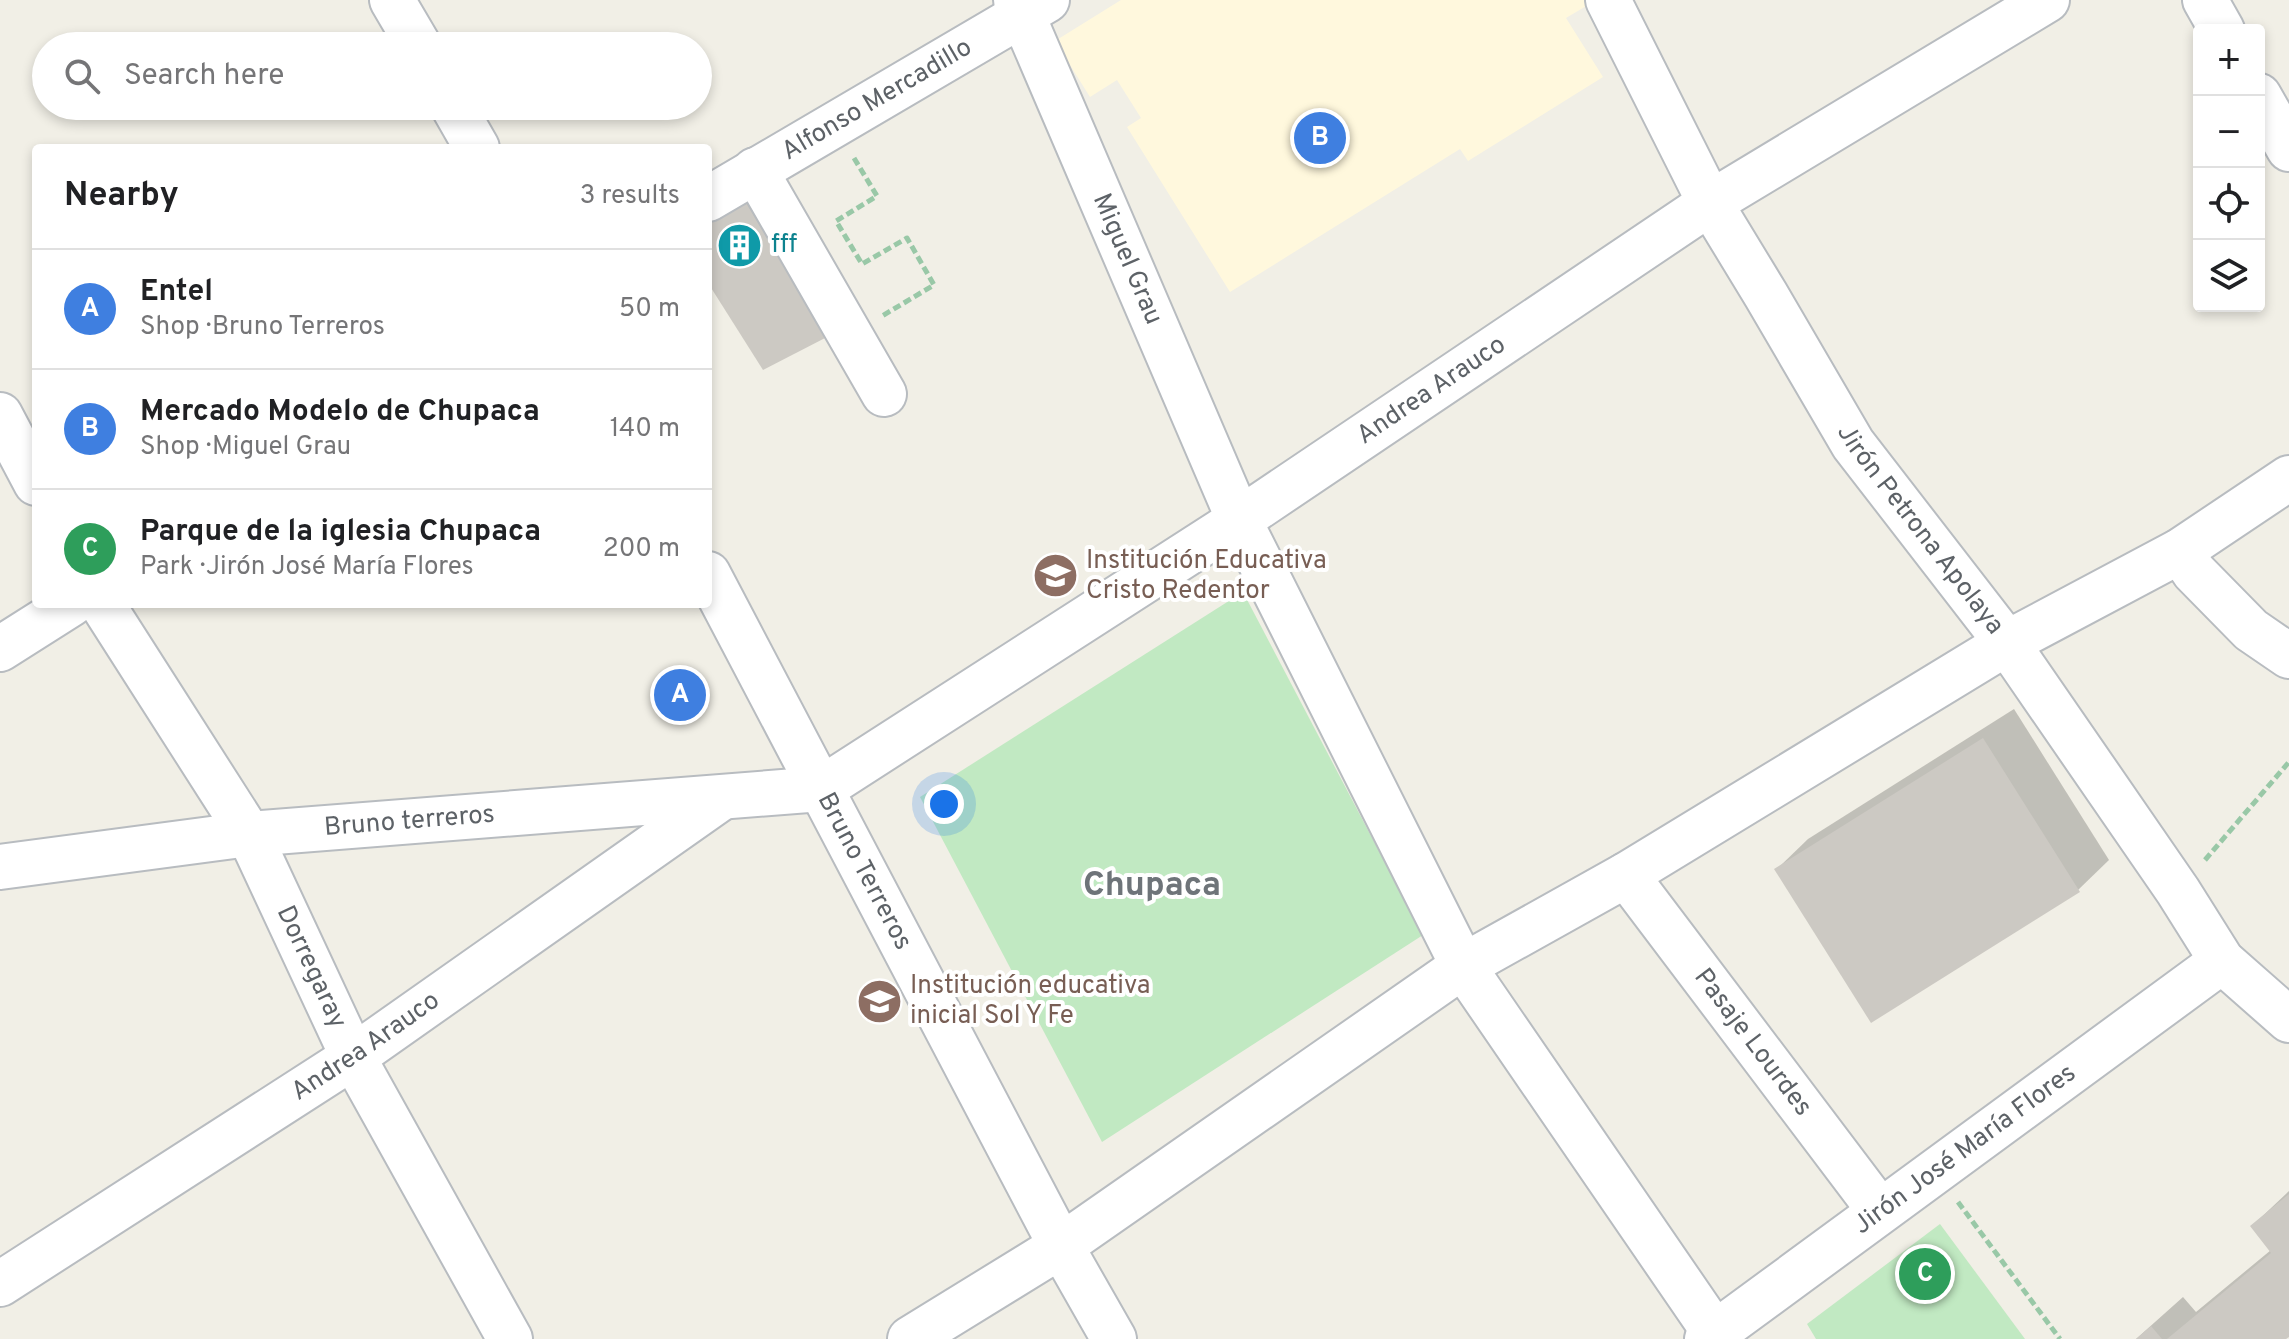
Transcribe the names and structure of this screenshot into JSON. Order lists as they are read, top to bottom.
{
  "streets": {
    "street": [
      "Alfonso Mercadillo",
      "Miguel Grau",
      "Andrea Arauco",
      "Jirón Petrona Apolaya",
      "Bruno terreros",
      "Bruno Terreros",
      "Dorregaray",
      "Pasaje Lourdes",
      "Jirón José María Flores"
    ]
  },
  "crossings": [
    ["Alfonso Mercadillo", "Miguel Grau"],
    ["Miguel Grau", "Andrea Arauco"],
    ["Miguel Grau", "Jirón José María Flores"],
    ["Andrea Arauco", "Jirón Petrona Apolaya"],
    ["Andrea Arauco", "Bruno terreros"],
    ["Andrea Arauco", "Bruno Terreros"],
    ["Andrea Arauco", "Dorregaray"],
    ["Jirón Petrona Apolaya", "Jirón José María Flores"],
    ["Bruno terreros", "Bruno Terreros"],
    ["Bruno terreros", "Dorregaray"],
    ["Pasaje Lourdes", "Jirón José María Flores"]
  ],
  "districts": ["Chupaca"],
  "places": {
    "building": ["fff"],
    "school or university": ["Institución Educativa Cristo Redentor", "Institución educativa inicial Sol Y Fe"]
  },
  "page": {
    "map_buttons": ["+", "−"],
    "search": "Search here",
    "pins": ["B", "A", "C"],
    "heading": ["Nearby", "3 results"],
    "list": [
      {
        "mark": "A",
        "name": "Entel",
        "note": "Shop · Bruno Terreros",
        "value": "50 m"
      },
      {
        "mark": "B",
        "name": "Mercado Modelo de Chupaca",
        "note": "Shop · Miguel Grau",
        "value": "140 m"
      },
      {
        "mark": "C",
        "name": "Parque de la iglesia Chupaca",
        "note": "Park · Jirón José María Flores",
        "value": "200 m"
      }
    ]
  }
}
